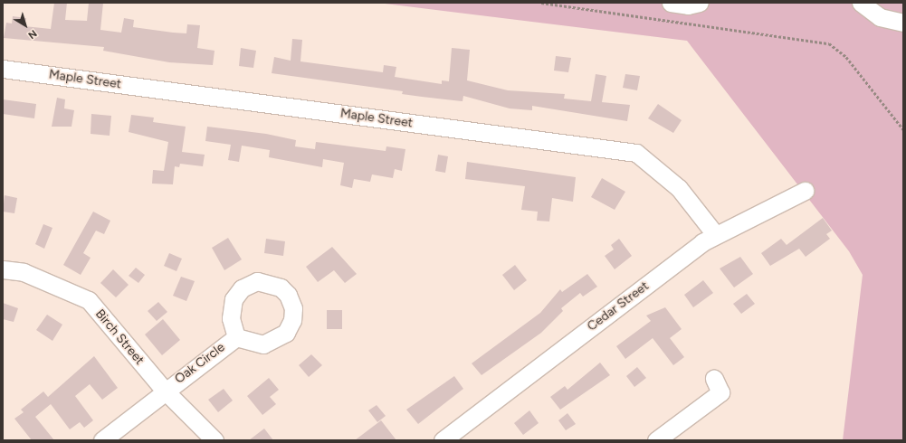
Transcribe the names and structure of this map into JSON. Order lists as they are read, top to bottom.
{
  "streets": {
    "street": [
      "Maple Street",
      "Cedar Street",
      "Birch Street",
      "Oak Circle"
    ]
  },
  "crossings": [
    ["Maple Street", "Cedar Street"],
    ["Birch Street", "Oak Circle"]
  ],
  "north": "bottom right"
}
